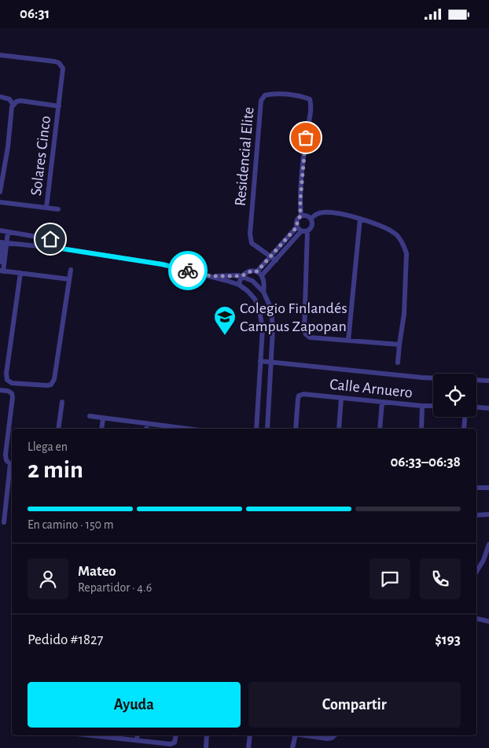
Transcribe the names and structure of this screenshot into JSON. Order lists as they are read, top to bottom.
{
  "streets": {
    "street": ["Solares Cinco", "Residencial Elite", "Calle Arnuero"]
  },
  "places": {
    "school or university": ["Colegio Finlandés Campus Zapopan"]
  },
  "page": {
    "status": "06:31",
    "heading": ["2 min", "Llega en", "06:33–06:38"],
    "panel": [
      "Mateo",
      "Repartidor · 4.6",
      "Pedido #1827",
      "$193"
    ],
    "bar": "En camino · 150 m",
    "buttons": ["Ayuda", "Compartir"]
  }
}
